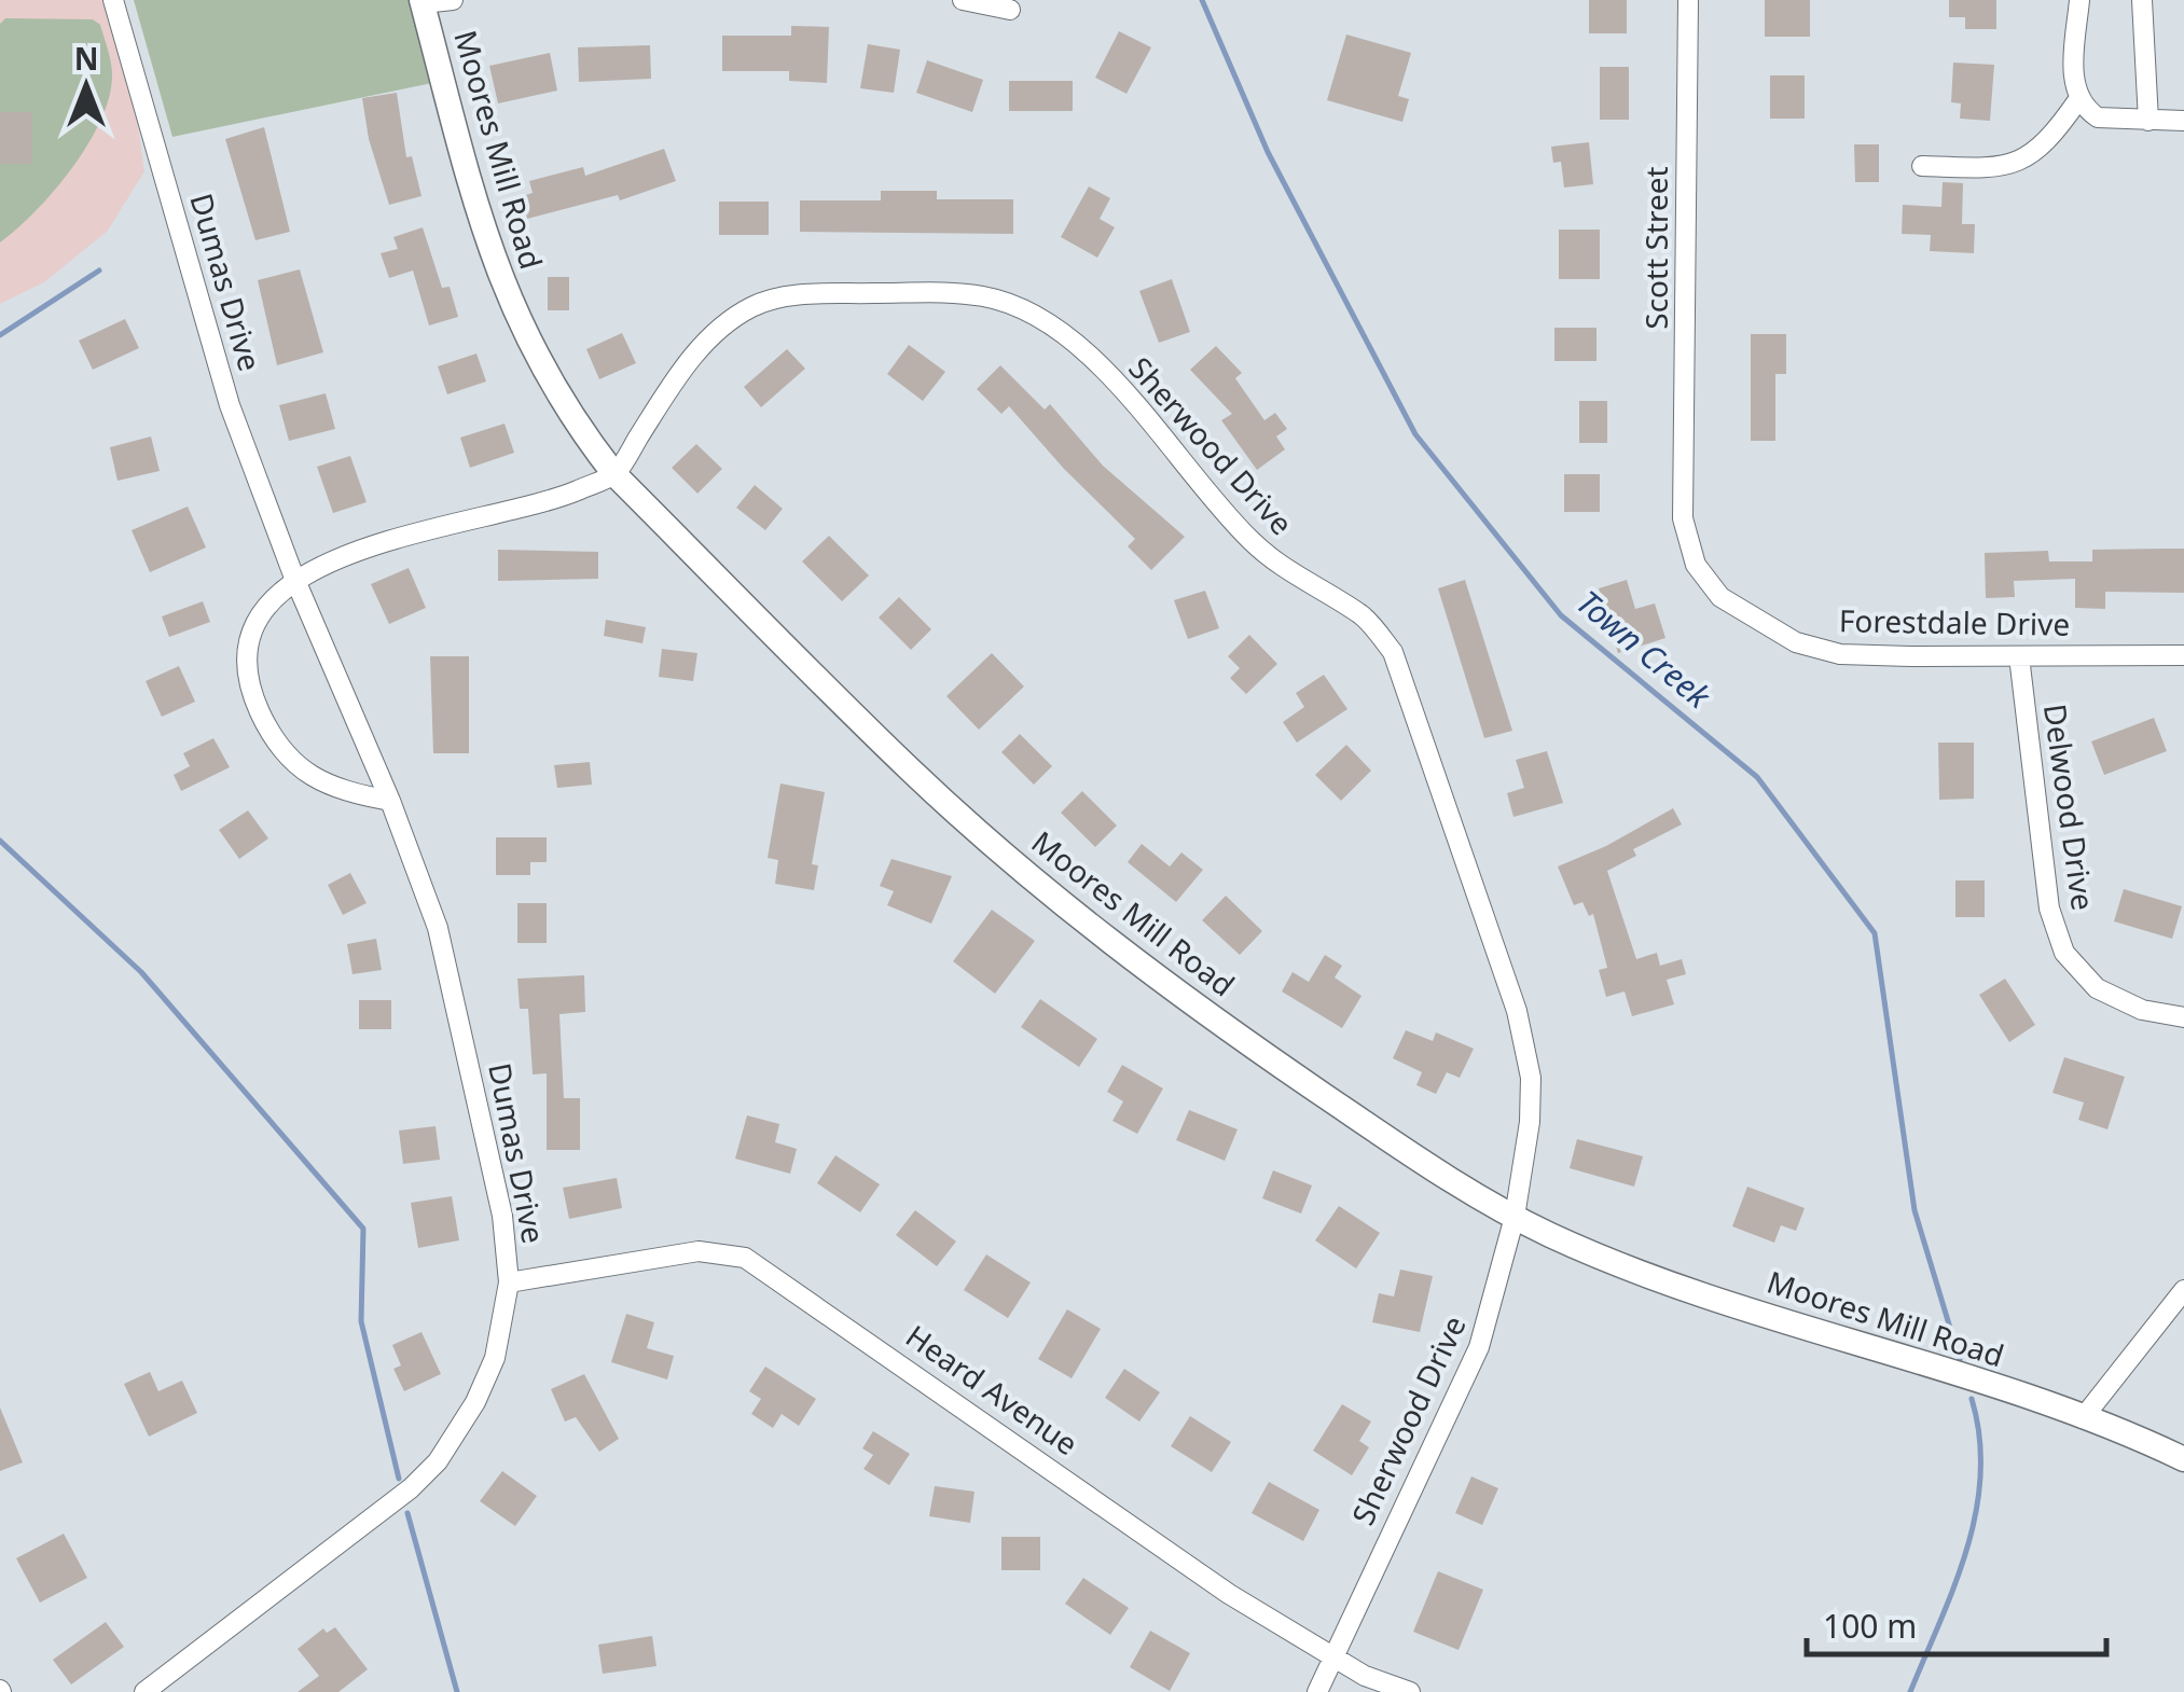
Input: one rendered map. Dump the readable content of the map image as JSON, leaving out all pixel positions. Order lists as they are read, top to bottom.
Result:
{
  "streets": {
    "street": [
      "Moores Mill Road",
      "Scott Street",
      "Dumas Drive",
      "Sherwood Drive",
      "Forestdale Drive",
      "Delwood Drive",
      "Heard Avenue"
    ]
  },
  "crossings": [
    ["Moores Mill Road", "Sherwood Drive"],
    ["Scott Street", "Forestdale Drive"],
    ["Dumas Drive", "Heard Avenue"],
    ["Sherwood Drive", "Heard Avenue"],
    ["Forestdale Drive", "Delwood Drive"]
  ],
  "water": ["Town Creek"],
  "scale_bar": "100 m",
  "north": "top"
}
